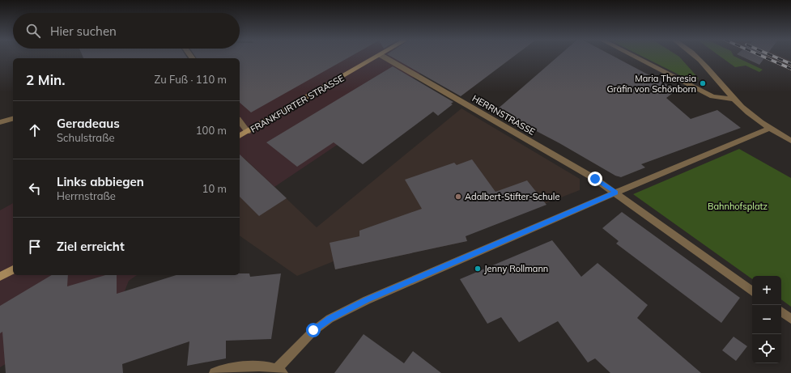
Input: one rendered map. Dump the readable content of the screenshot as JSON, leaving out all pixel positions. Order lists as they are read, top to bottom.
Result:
{
  "streets": {
    "street": ["FRANKFURTER STRASSE", "HERRNSTRASSE"]
  },
  "parks": ["Bahnhofsplatz"],
  "places": ["Maria Theresia Gräfin von Schönborn", "Adalbert-Stifter-Schule", "Jenny Rollmann"],
  "page": {
    "search": "Hier suchen",
    "heading": ["2 Min.", "Zu Fuß · 110 m"],
    "list": [
      ["Geradeaus", "Schulstraße", "100 m"],
      ["Links abbiegen", "Herrnstraße", "10 m"],
      "Ziel erreicht"
    ],
    "map_buttons": ["+", "−"]
  }
}
